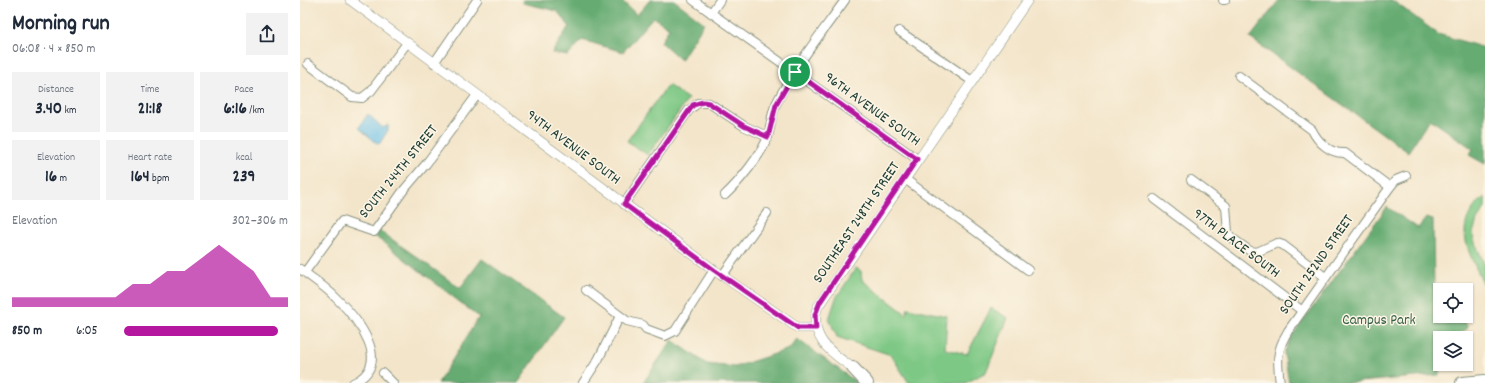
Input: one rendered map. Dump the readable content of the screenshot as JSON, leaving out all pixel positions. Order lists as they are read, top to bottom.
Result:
{
  "streets": {
    "street": [
      "96TH AVENUE SOUTH",
      "94TH AVENUE SOUTH",
      "SOUTH 244TH STREET",
      "SOUTHEAST 248TH STREET",
      "97TH PLACE SOUTH",
      "SOUTH 252ND STREET"
    ]
  },
  "crossings": [
    ["96TH AVENUE SOUTH", "SOUTHEAST 248TH STREET"],
    ["94TH AVENUE SOUTH", "SOUTH 244TH STREET"],
    ["94TH AVENUE SOUTH", "SOUTHEAST 248TH STREET"],
    ["97TH PLACE SOUTH", "SOUTH 252ND STREET"]
  ],
  "parks": ["Campus Park"],
  "page": {
    "heading": ["Morning run", "06:08 · 4 × 850 m"],
    "stats": [
      ["Distance", "3.40 km"],
      ["Time", "21:18"],
      ["Pace", "6:16 /km"],
      ["Elevation", "16 m"],
      ["Heart rate", "164 bpm"],
      ["kcal", "239"]
    ],
    "chart": ["Elevation", "302–306 m"],
    "list": [
      {
        "name": "850 m",
        "note": "6:05"
      }
    ]
  }
}
